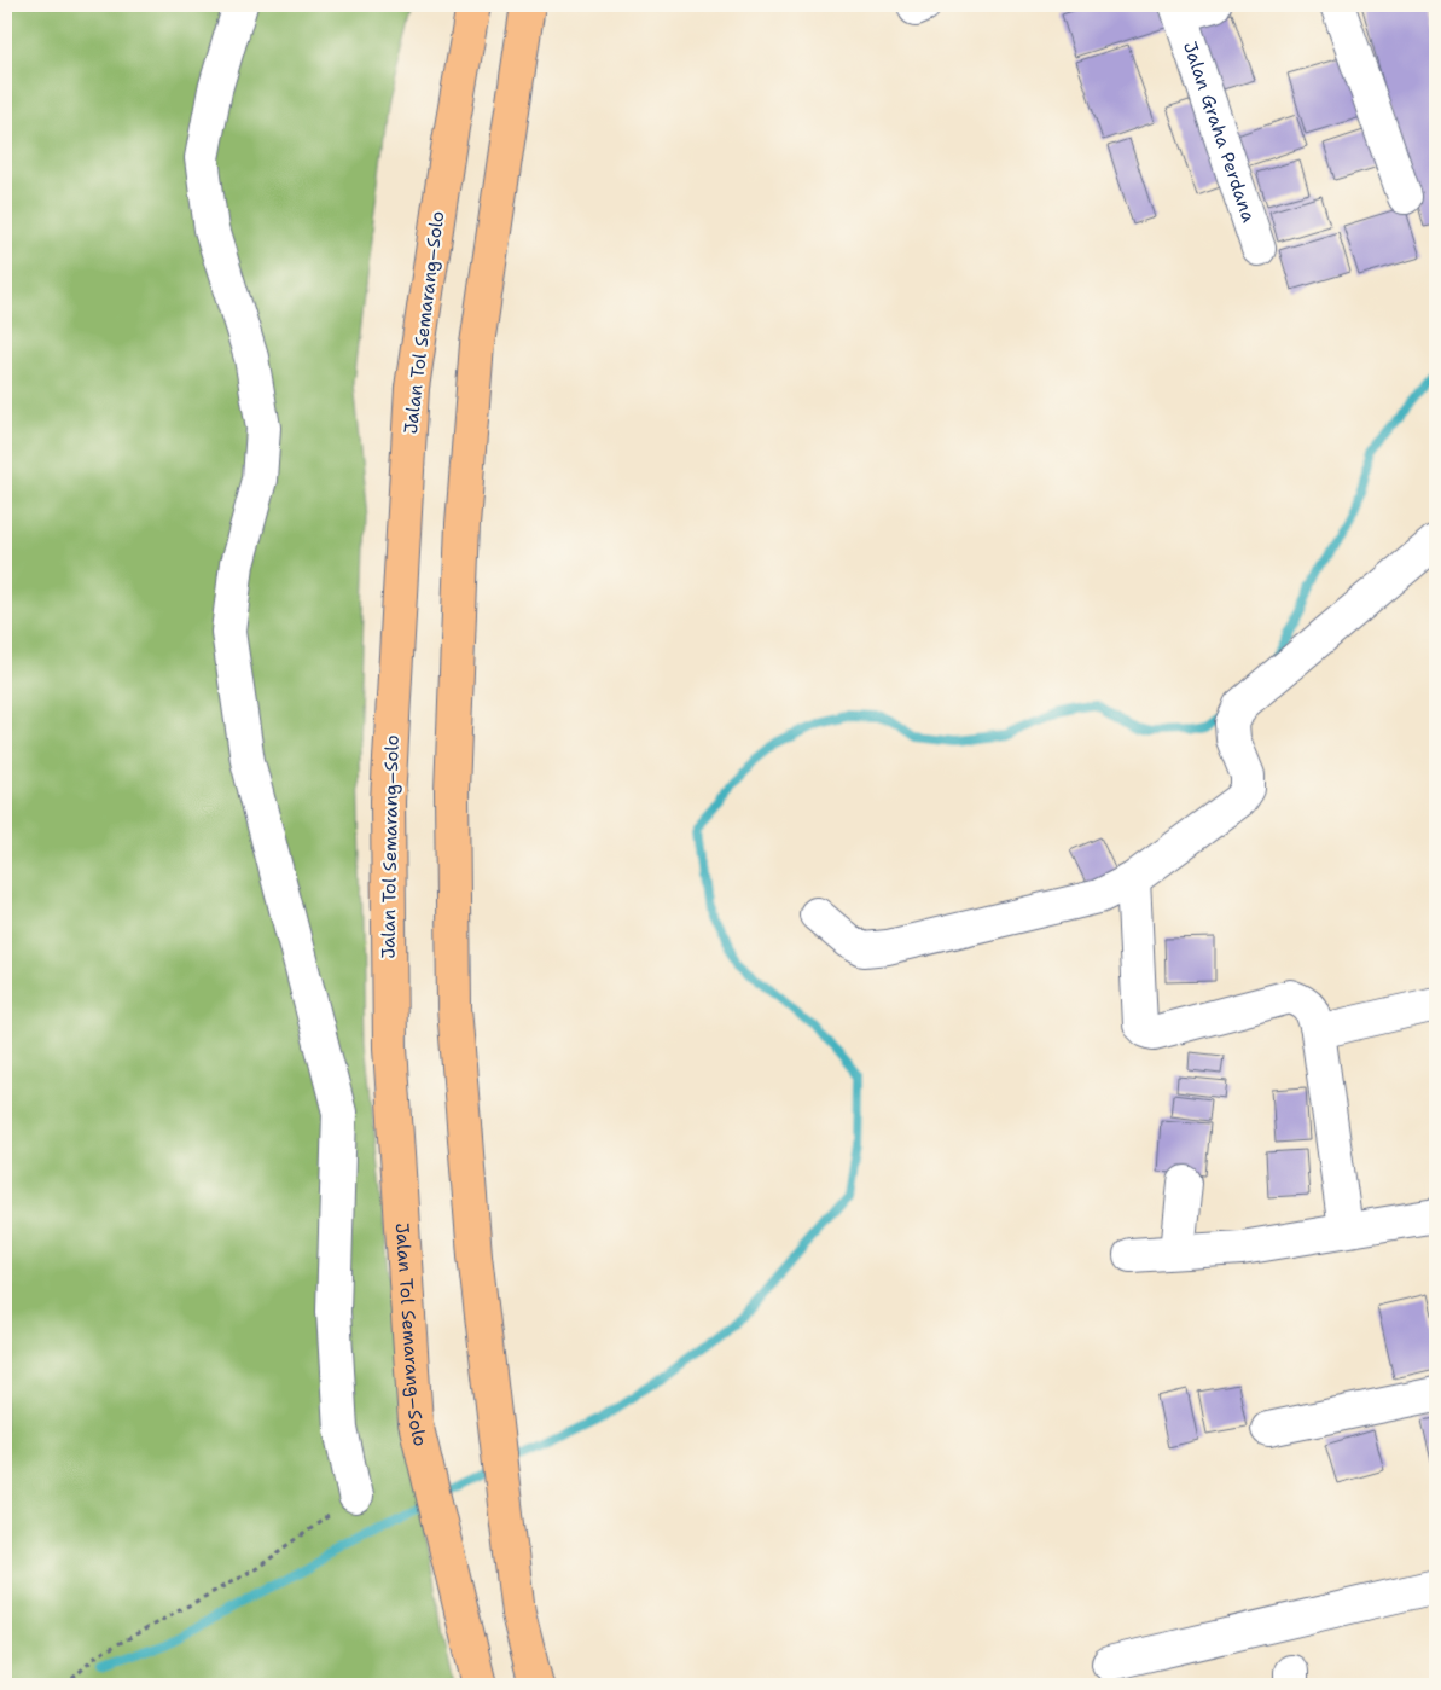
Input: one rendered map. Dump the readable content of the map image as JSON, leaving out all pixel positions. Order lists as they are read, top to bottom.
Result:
{
  "streets": {
    "highway": ["Jalan Tol Semarang–Solo"],
    "street": ["Jalan Graha Perdana"]
  }
}
